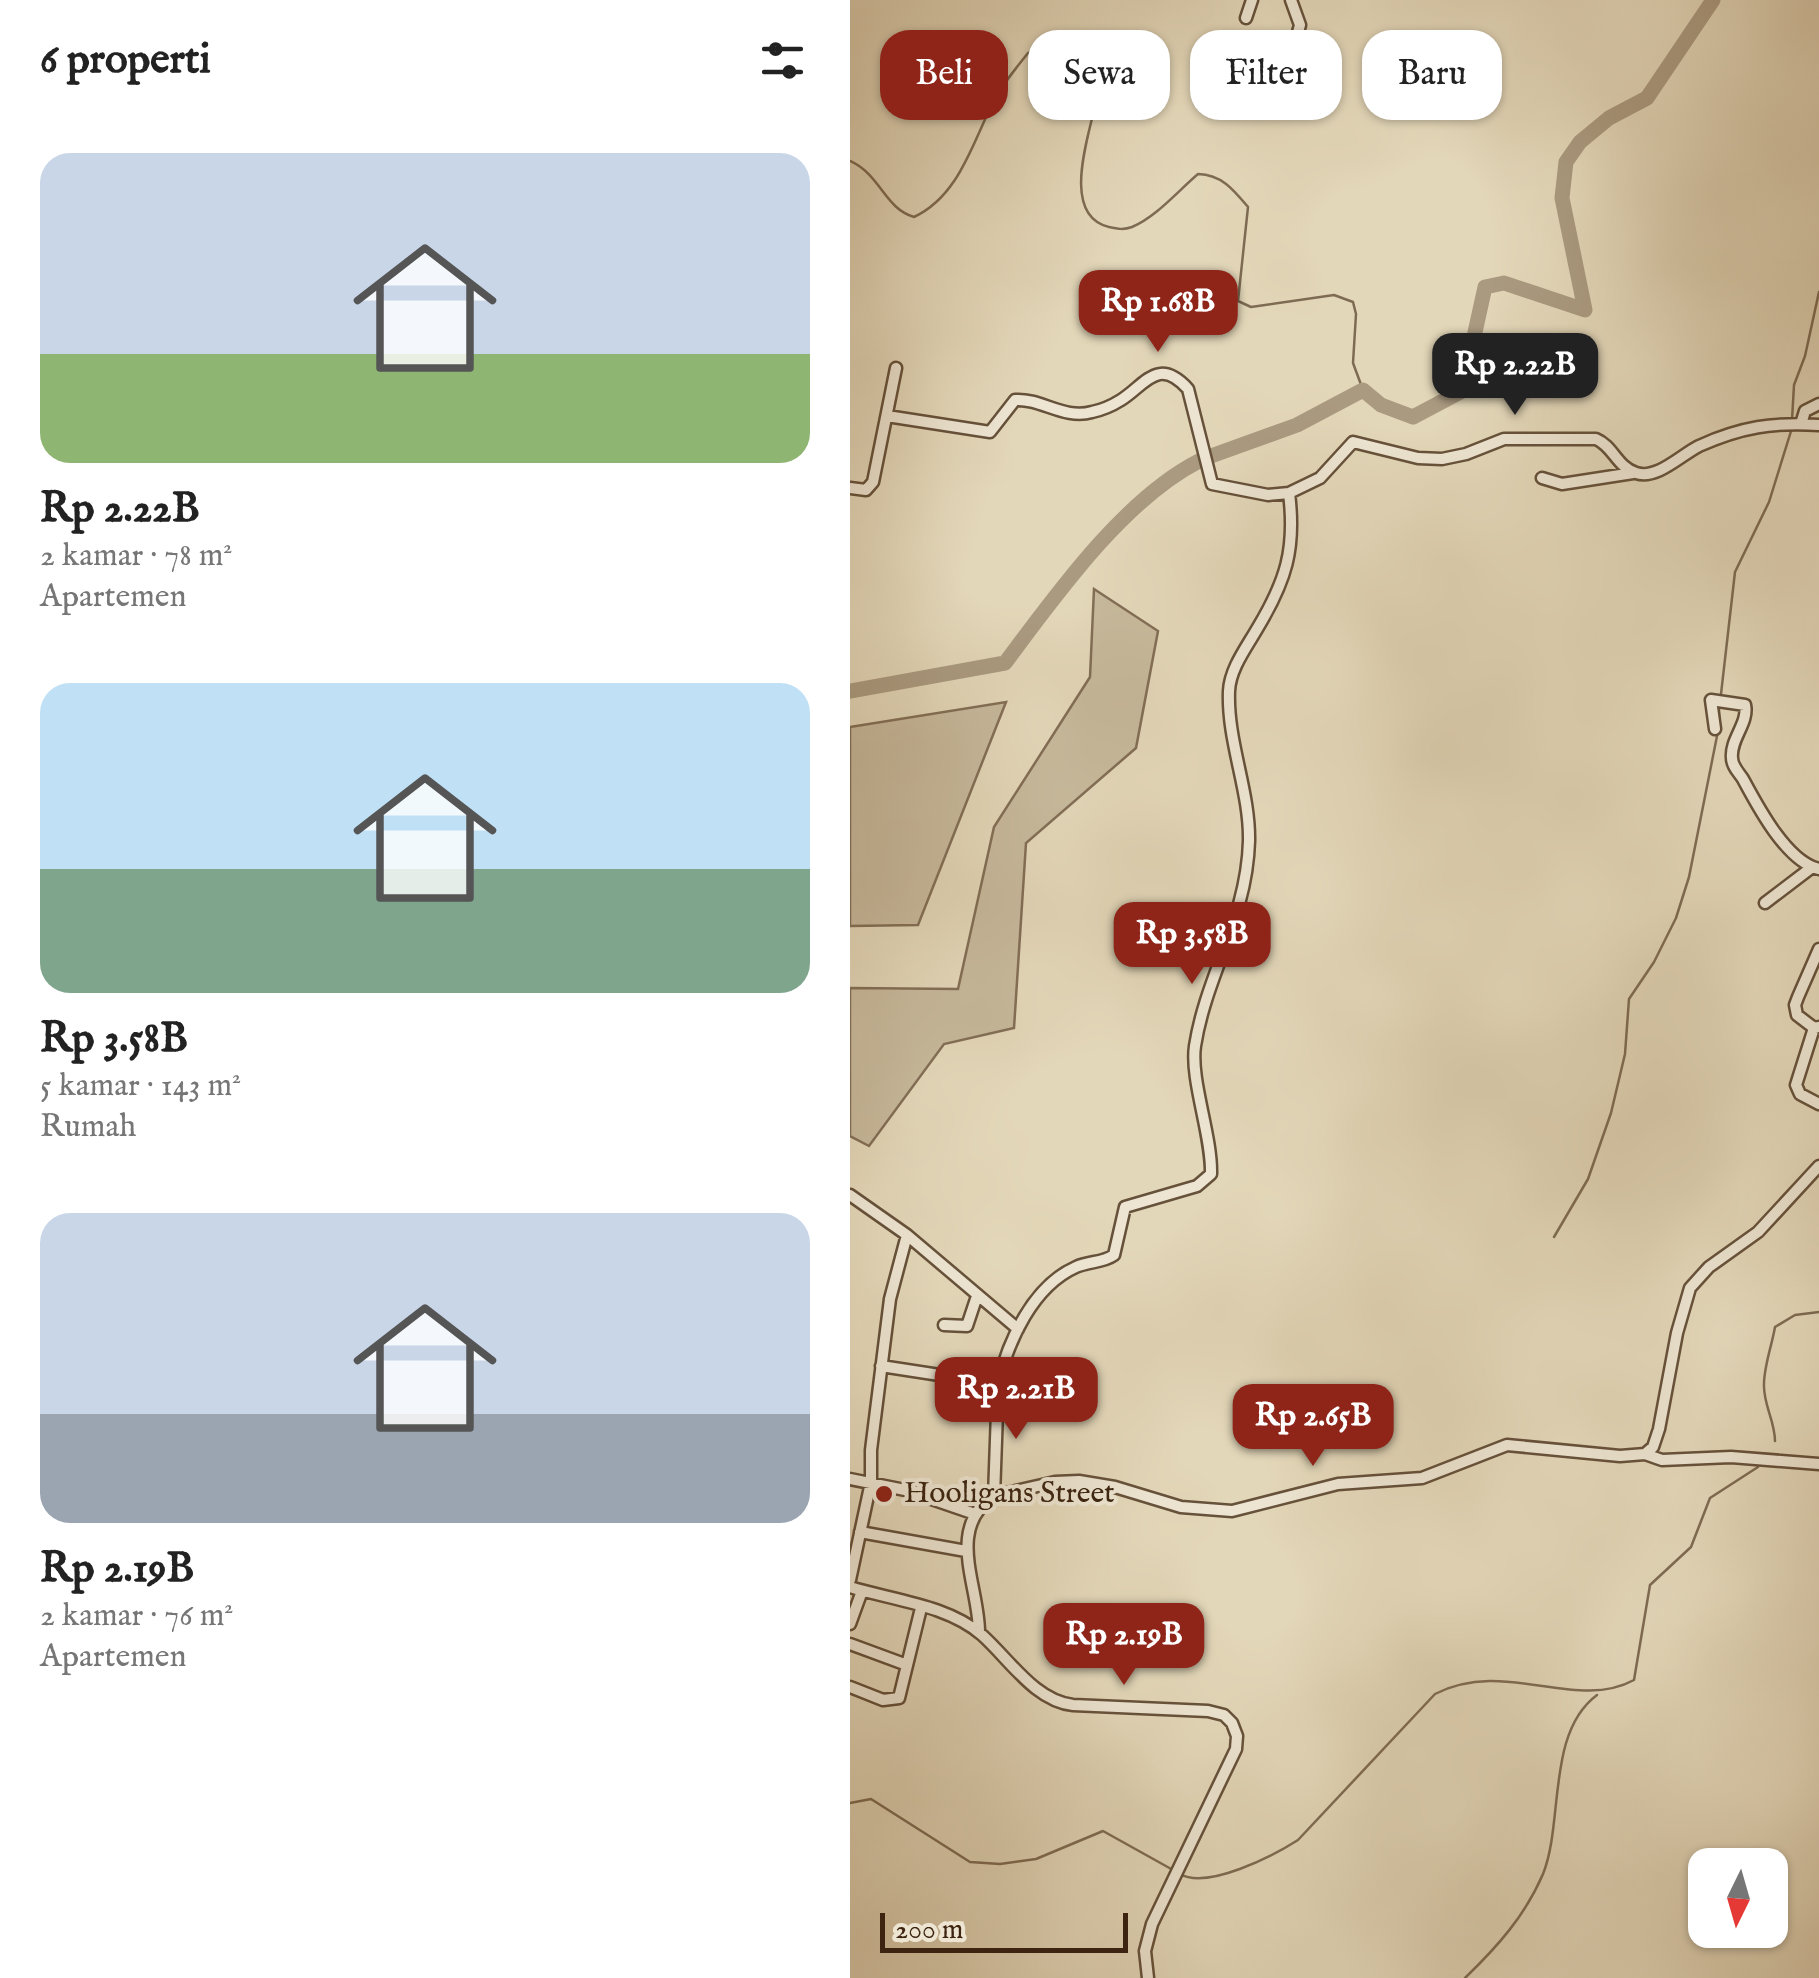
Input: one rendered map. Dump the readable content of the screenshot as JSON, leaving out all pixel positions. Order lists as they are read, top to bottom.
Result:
{
  "places": ["Hooligans Street"],
  "scale_bar": "200 m",
  "north": "bottom",
  "page": {
    "heading": "6 properti",
    "chip": [
      "Beli",
      "Sewa",
      "Filter",
      "Baru"
    ],
    "list": [
      {
        "name": "Rp 2.22B",
        "note": "2 kamar · 78 m² · Apartemen"
      },
      {
        "name": "Rp 3.58B",
        "note": "5 kamar · 143 m² · Rumah"
      },
      {
        "name": "Rp 2.19B",
        "note": "2 kamar · 76 m² · Apartemen"
      }
    ],
    "price": [
      "Rp 1.68B",
      "Rp 2.22B",
      "Rp 3.58B",
      "Rp 2.21B",
      "Rp 2.65B",
      "Rp 2.19B"
    ],
    "scale": "200 m"
  }
}
